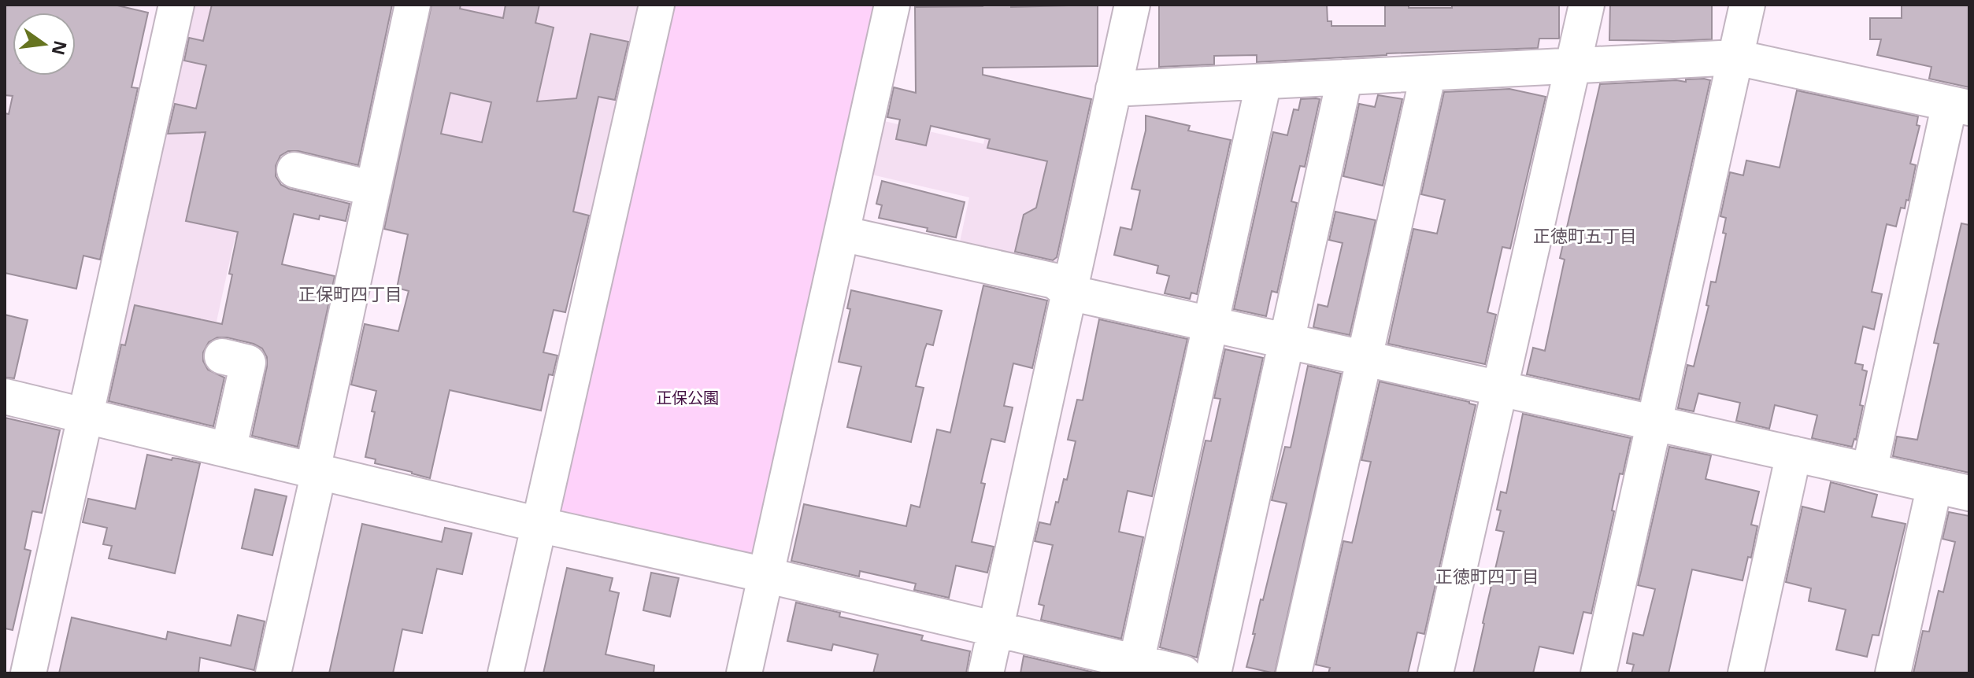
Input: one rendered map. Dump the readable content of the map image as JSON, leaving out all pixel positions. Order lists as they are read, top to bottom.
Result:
{
  "districts": ["正徳町五丁目", "正保町四丁目", "正徳町四丁目"],
  "parks": ["正保公園"],
  "north": "right"
}
